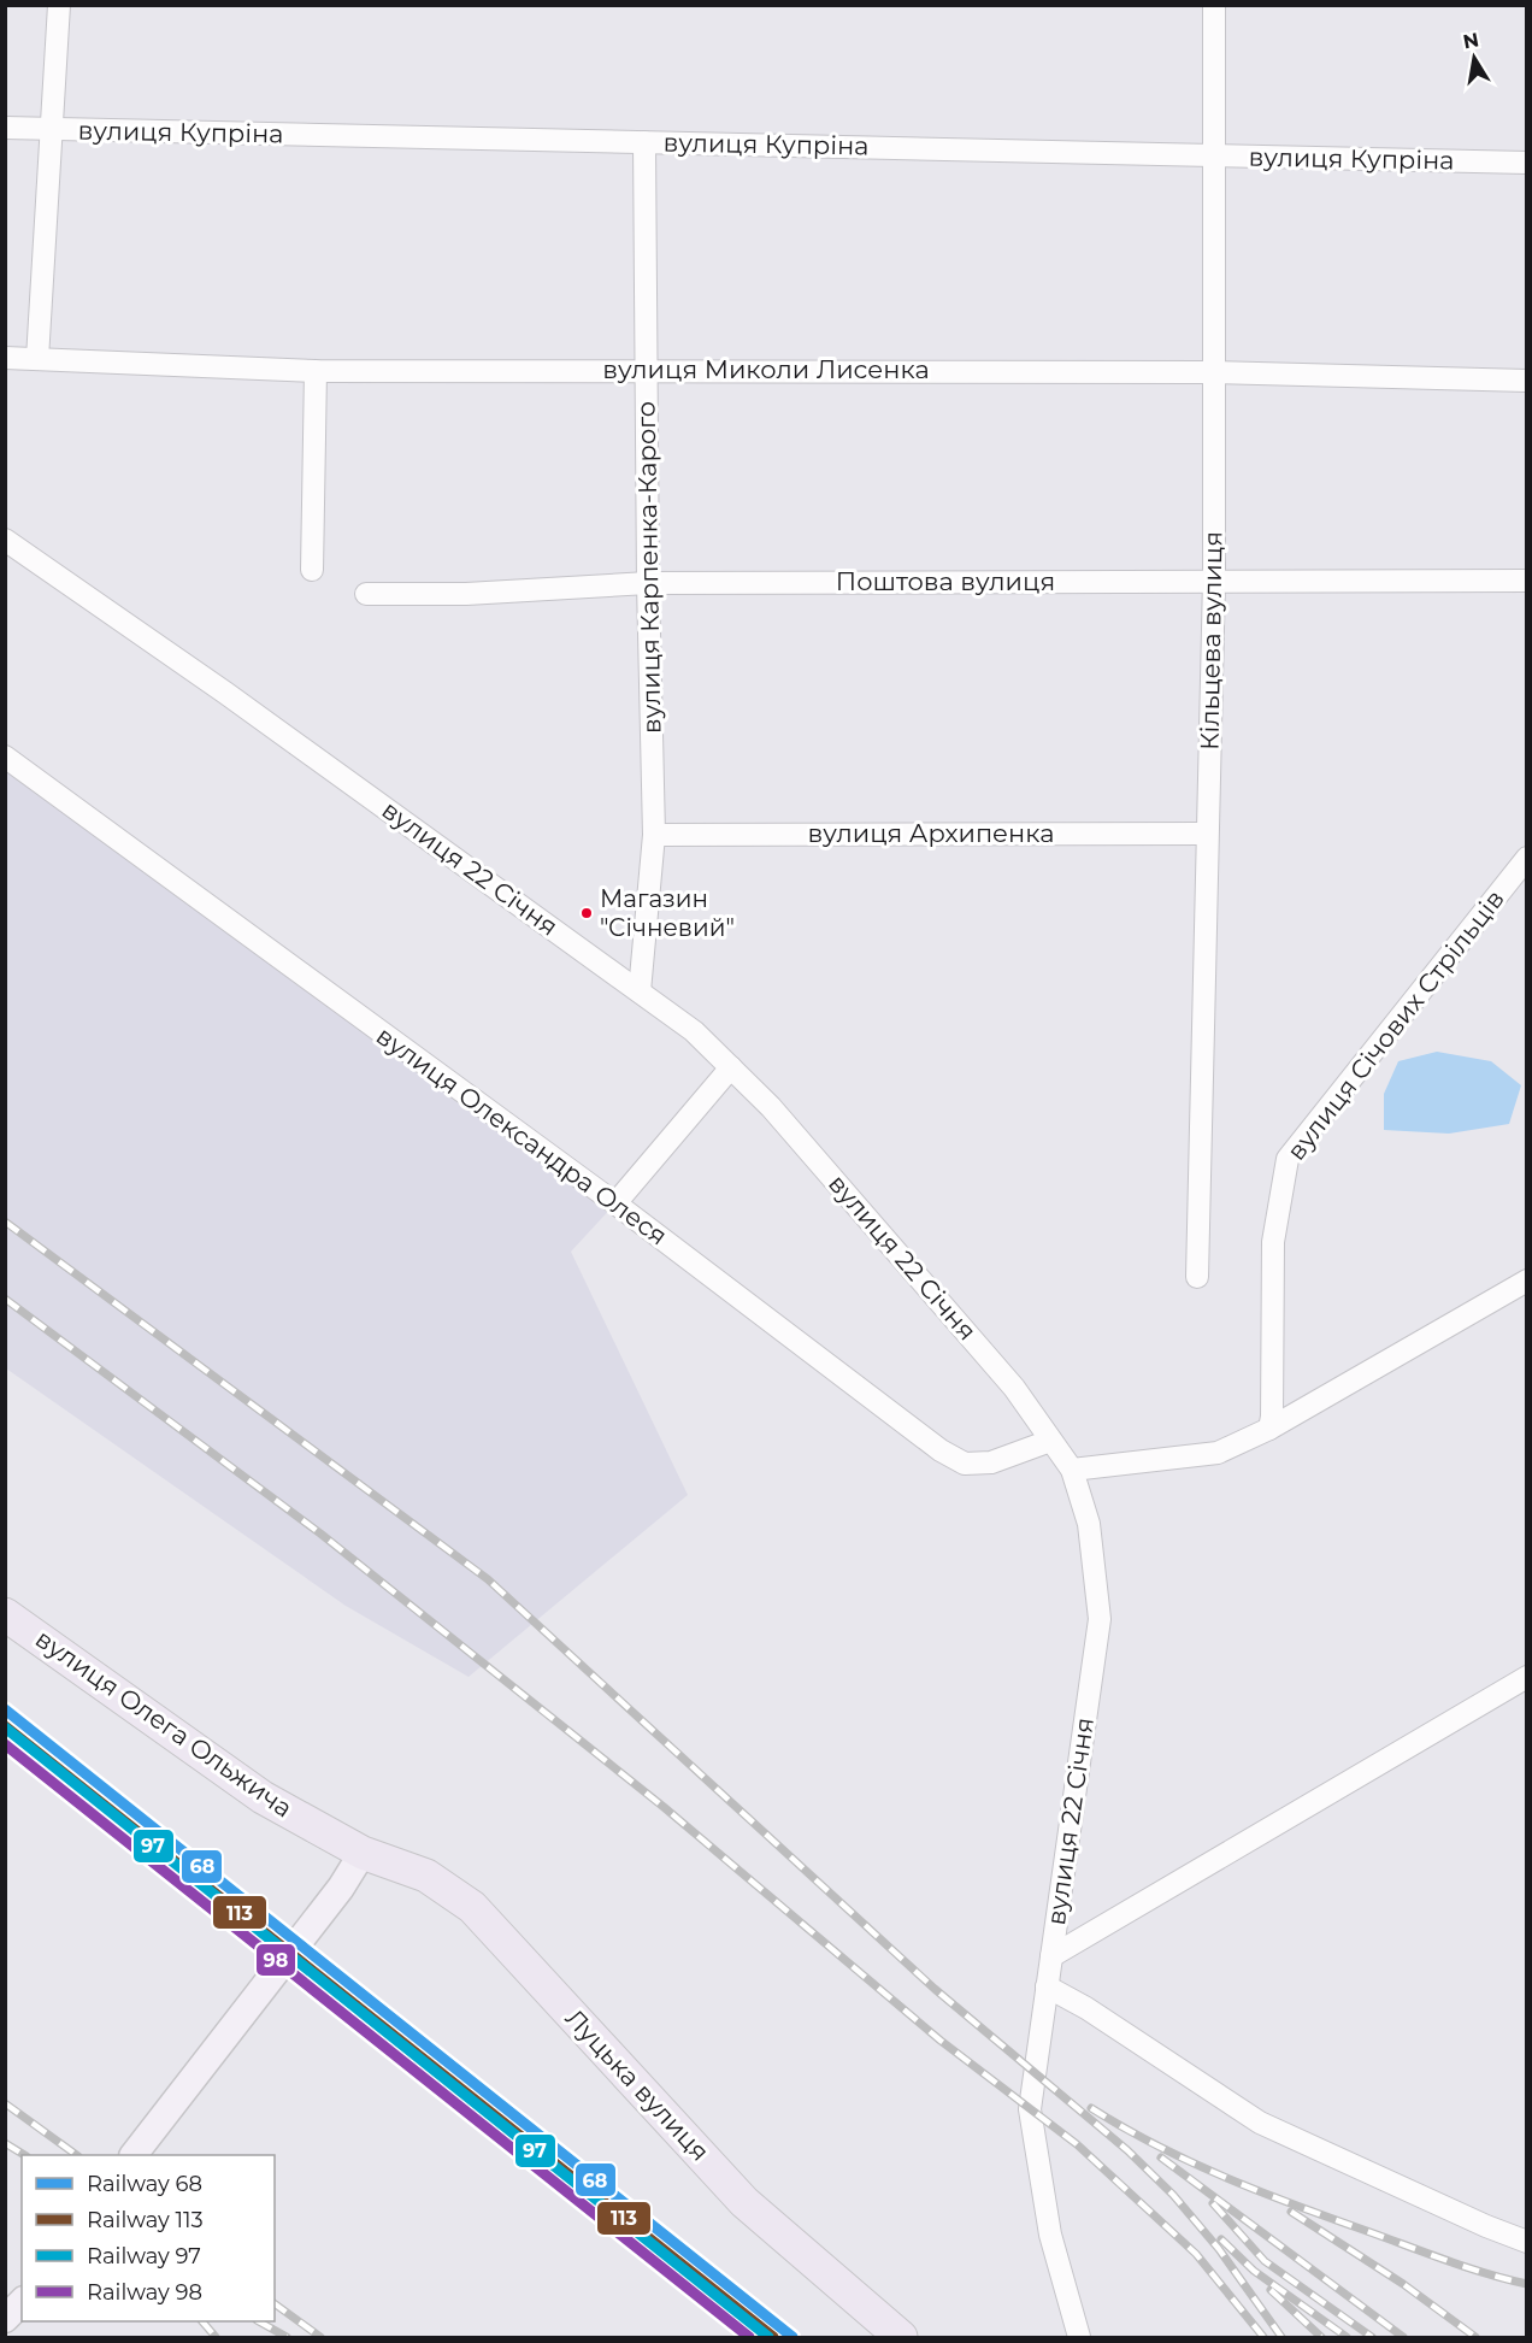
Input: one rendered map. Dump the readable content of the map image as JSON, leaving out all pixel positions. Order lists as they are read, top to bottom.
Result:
{
  "streets": {
    "highway": ["вулиця Олега Ольжича", "Луцька вулиця"],
    "street": [
      "вулиця Купріна",
      "вулиця Миколи Лисенка",
      "вулиця Карпенка-Карого",
      "Поштова вулиця",
      "Кільцева вулиця",
      "вулиця Архипенка",
      "вулиця 22 Січня",
      "вулиця Січових Стрільців",
      "вулиця Олександра Олеся"
    ]
  },
  "crossings": [
    ["вулиця Купріна", "вулиця Карпенка-Карого"],
    ["вулиця Купріна", "Кільцева вулиця"],
    ["вулиця Миколи Лисенка", "вулиця Карпенка-Карого"],
    ["вулиця Миколи Лисенка", "Кільцева вулиця"],
    ["вулиця Карпенка-Карого", "Поштова вулиця"],
    ["вулиця Карпенка-Карого", "вулиця Архипенка"],
    ["вулиця Карпенка-Карого", "вулиця 22 Січня"],
    ["Поштова вулиця", "Кільцева вулиця"],
    ["Кільцева вулиця", "вулиця Архипенка"],
    ["вулиця 22 Січня", "вулиця Олександра Олеся"],
    ["вулиця Олега Ольжича", "Луцька вулиця"]
  ],
  "places": ["Магазин \"Січневий\""],
  "lines": [
    "rail line 68",
    "rail line 113",
    "rail line 97",
    "rail line 98"
  ],
  "legend": [
    "Railway 68",
    "Railway 113",
    "Railway 97",
    "Railway 98"
  ],
  "north": "top"
}
